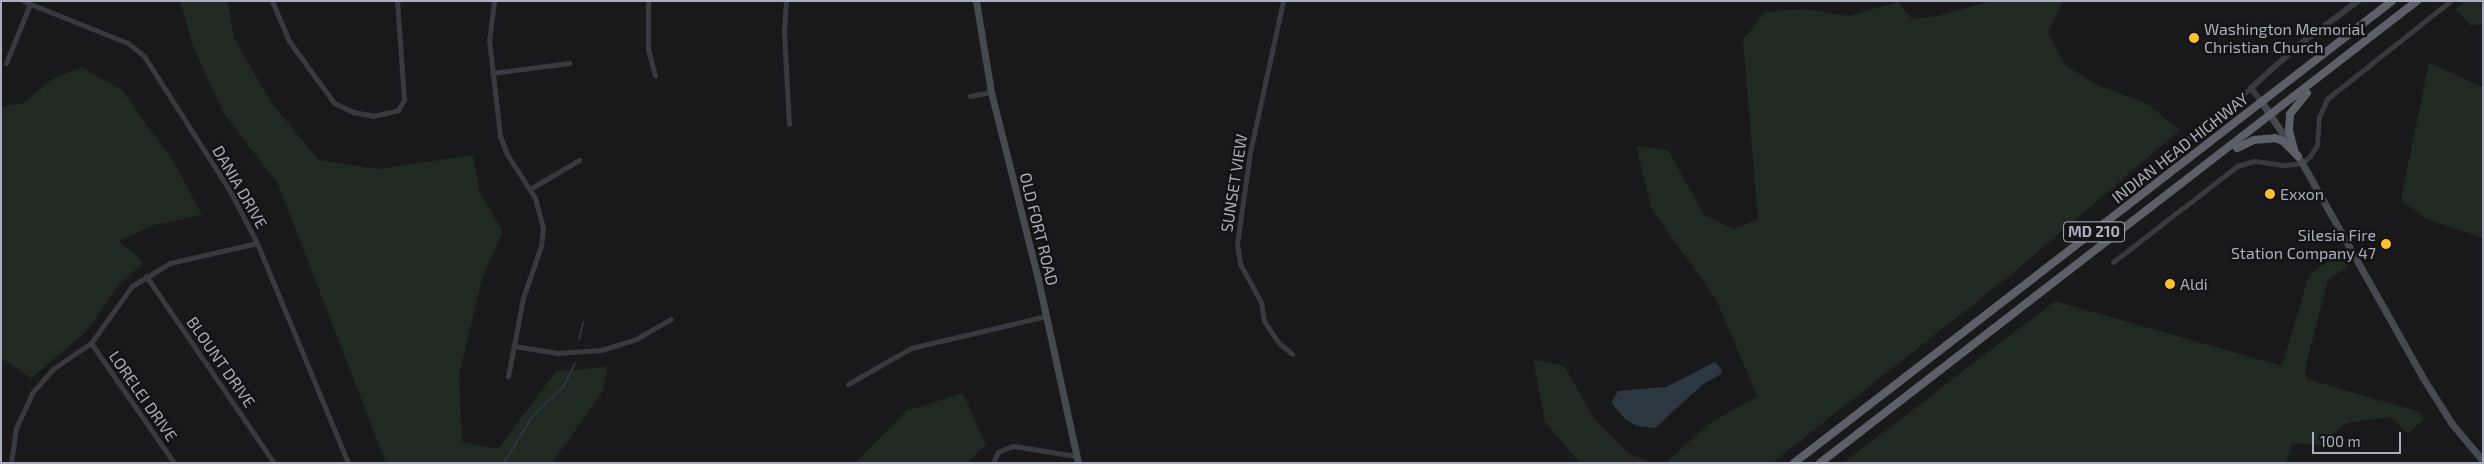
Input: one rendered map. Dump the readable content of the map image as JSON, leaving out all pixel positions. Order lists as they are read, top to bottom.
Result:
{
  "streets": {
    "highway": ["INDIAN HEAD HIGHWAY", "MD 210"],
    "main road": ["OLD FORT ROAD"],
    "street": [
      "SUNSET VIEW",
      "DANIA DRIVE",
      "BLOUNT DRIVE",
      "LORELEI DRIVE"
    ]
  },
  "places": [
    "Washington Memorial Christian Church",
    "Exxon",
    "Silesia Fire Station Company 47",
    "Aldi"
  ],
  "scale_bar": "100 m"
}
